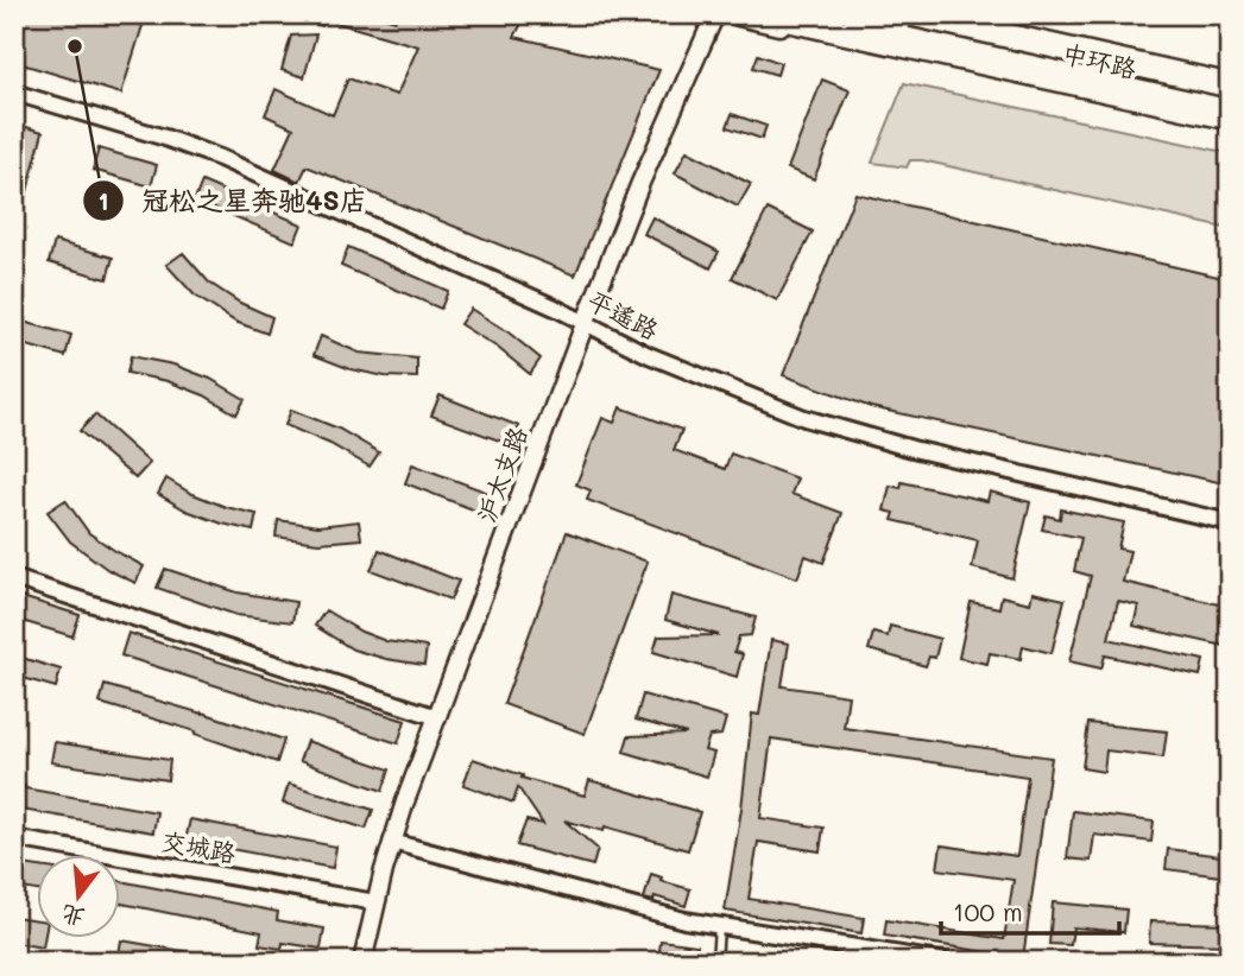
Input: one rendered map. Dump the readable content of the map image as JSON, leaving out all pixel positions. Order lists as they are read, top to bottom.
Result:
{
  "streets": {
    "highway": ["中环路"],
    "street": ["平遥路", "沪太支路", "交城路"]
  },
  "crossings": [
    ["平遥路", "沪太支路"],
    ["沪太支路", "交城路"]
  ],
  "places": ["冠松之星奔驰4S店"],
  "scale_bar": "100 m",
  "north": "bottom"
}
